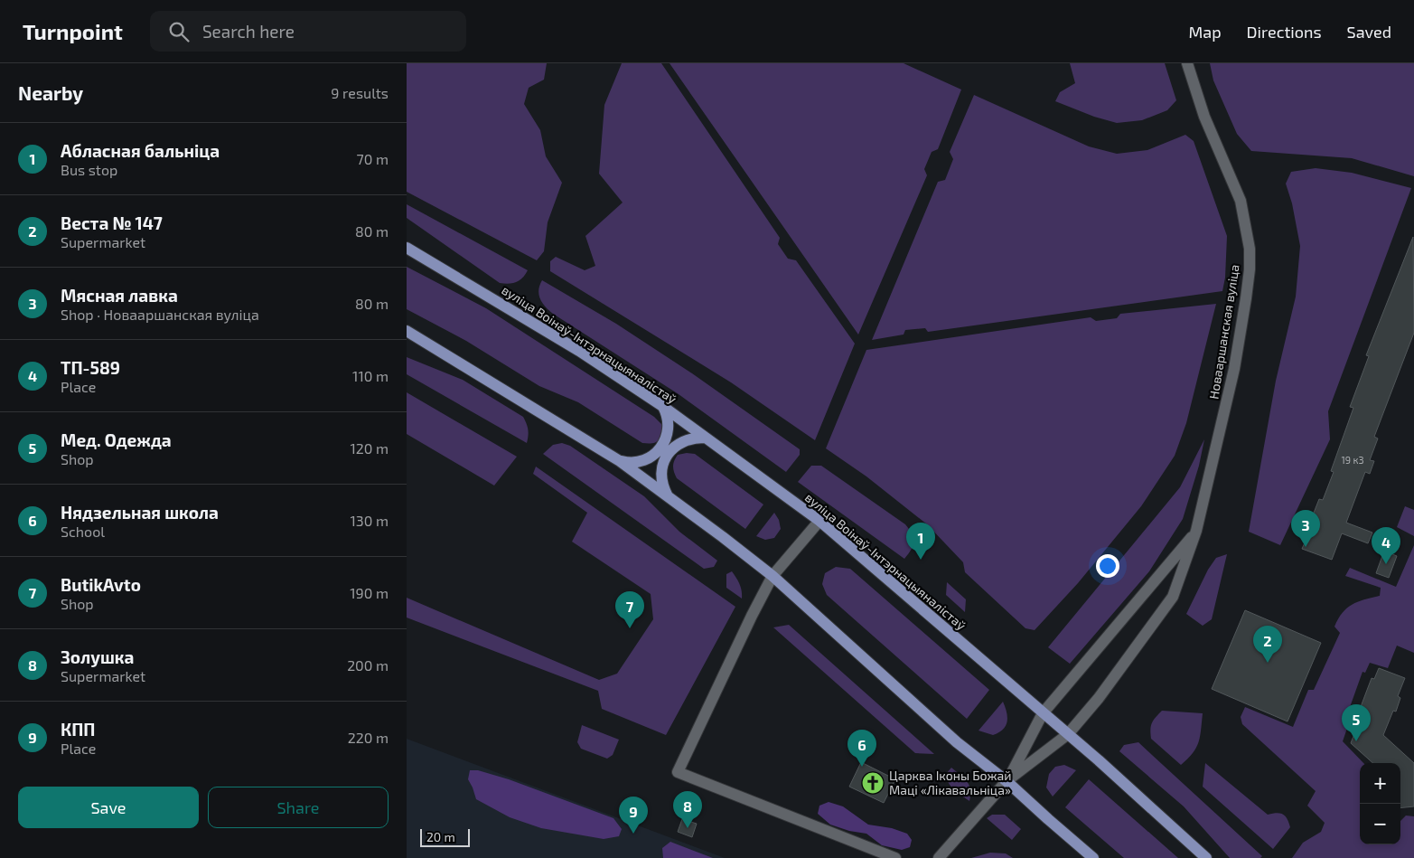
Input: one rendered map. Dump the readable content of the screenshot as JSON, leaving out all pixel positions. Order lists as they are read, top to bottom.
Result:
{
  "streets": {
    "main road": ["вуліца Воінаў-Інтэрнацыяналістаў"],
    "street": ["Новааршанская вуліца"]
  },
  "crossings": [
    ["Новааршанская вуліца", "вуліца Воінаў-Інтэрнацыяналістаў"]
  ],
  "places": {
    "church": ["Царква Іконы Божай Маці «Лікавальніца»"]
  },
  "house_numbers": ["19 к3"],
  "scale_bar": "20 m",
  "page": {
    "header": "Turnpoint",
    "search": "Search here",
    "nav": ["Map", "Directions", "Saved"],
    "heading": ["Nearby", "9 results"],
    "list": [
      {
        "mark": "1",
        "name": "Абласная бальніца",
        "note": "Bus stop",
        "value": "70 m"
      },
      {
        "mark": "2",
        "name": "Веста № 147",
        "note": "Supermarket",
        "value": "80 m"
      },
      {
        "mark": "3",
        "name": "Мясная лавка",
        "note": "Shop · Новааршанская вуліца",
        "value": "80 m"
      },
      {
        "mark": "4",
        "name": "ТП-589",
        "note": "Place",
        "value": "110 m"
      },
      {
        "mark": "5",
        "name": "Мед. Одежда",
        "note": "Shop",
        "value": "120 m"
      },
      {
        "mark": "6",
        "name": "Нядзельная школа",
        "note": "School",
        "value": "130 m"
      },
      {
        "mark": "7",
        "name": "ButikAvto",
        "note": "Shop",
        "value": "190 m"
      },
      {
        "mark": "8",
        "name": "Золушка",
        "note": "Supermarket",
        "value": "200 m"
      },
      {
        "mark": "9",
        "name": "КПП",
        "note": "Place",
        "value": "220 m"
      }
    ],
    "pins": [
      "3",
      "1",
      "4",
      "7",
      "2",
      "5",
      "6",
      "8",
      "9"
    ],
    "map_buttons": ["+", "−"],
    "buttons": ["Save", "Share"],
    "scale": "20 m"
  }
}
